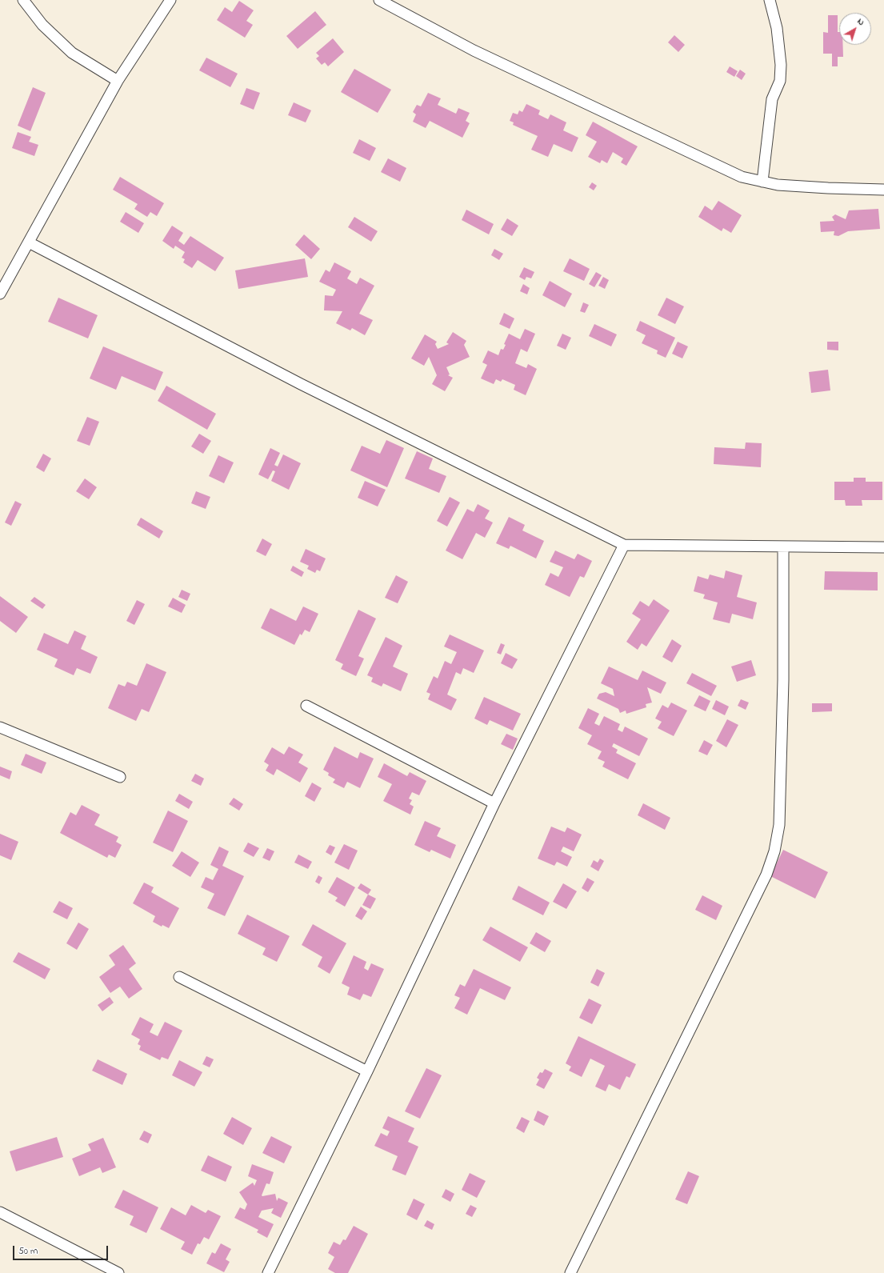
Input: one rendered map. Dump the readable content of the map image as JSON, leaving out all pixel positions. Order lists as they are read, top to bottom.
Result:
{
  "scale_bar": "50 m",
  "north": "top right"
}
